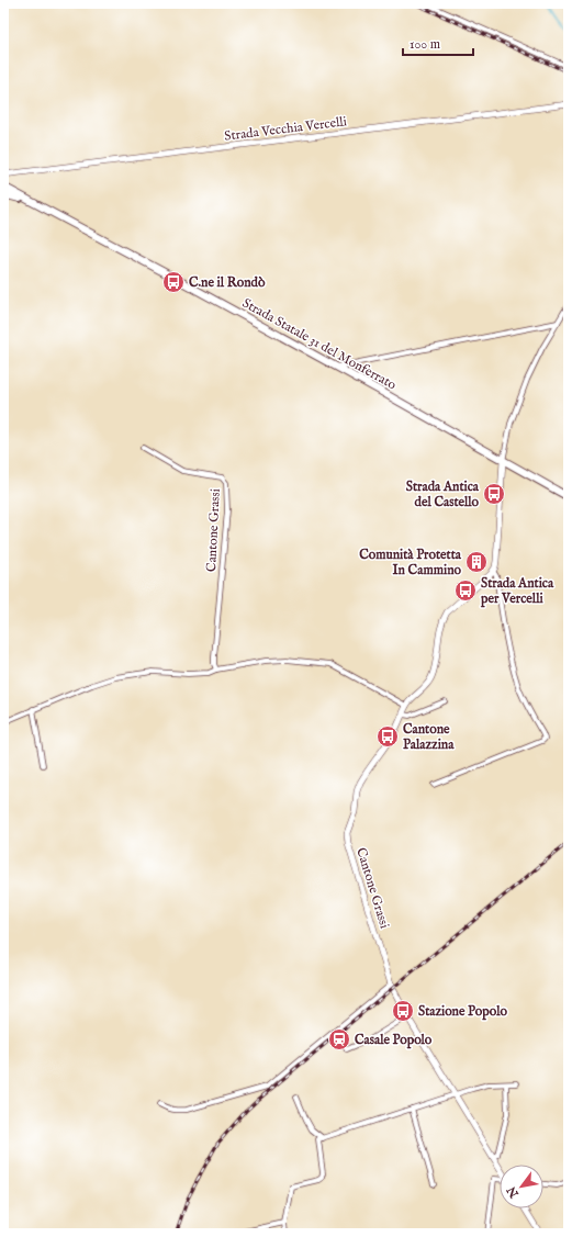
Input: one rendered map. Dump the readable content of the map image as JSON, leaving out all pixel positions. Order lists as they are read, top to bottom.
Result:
{
  "streets": {
    "main road": ["Strada Statale 31 del Monferrato"],
    "street": ["Strada Vecchia Vercelli", "Cantone Grassi"]
  },
  "places": {
    "bus stop": [
      "C.ne il Rondò",
      "Strada Antica del Castello",
      "Strada Antica per Vercelli",
      "Cantone Palazzina",
      "Stazione Popolo"
    ],
    "building": ["Comunità Protetta In Cammino"],
    "station": ["Casale Popolo"]
  },
  "scale_bar": "100 m",
  "north": "bottom left"
}
